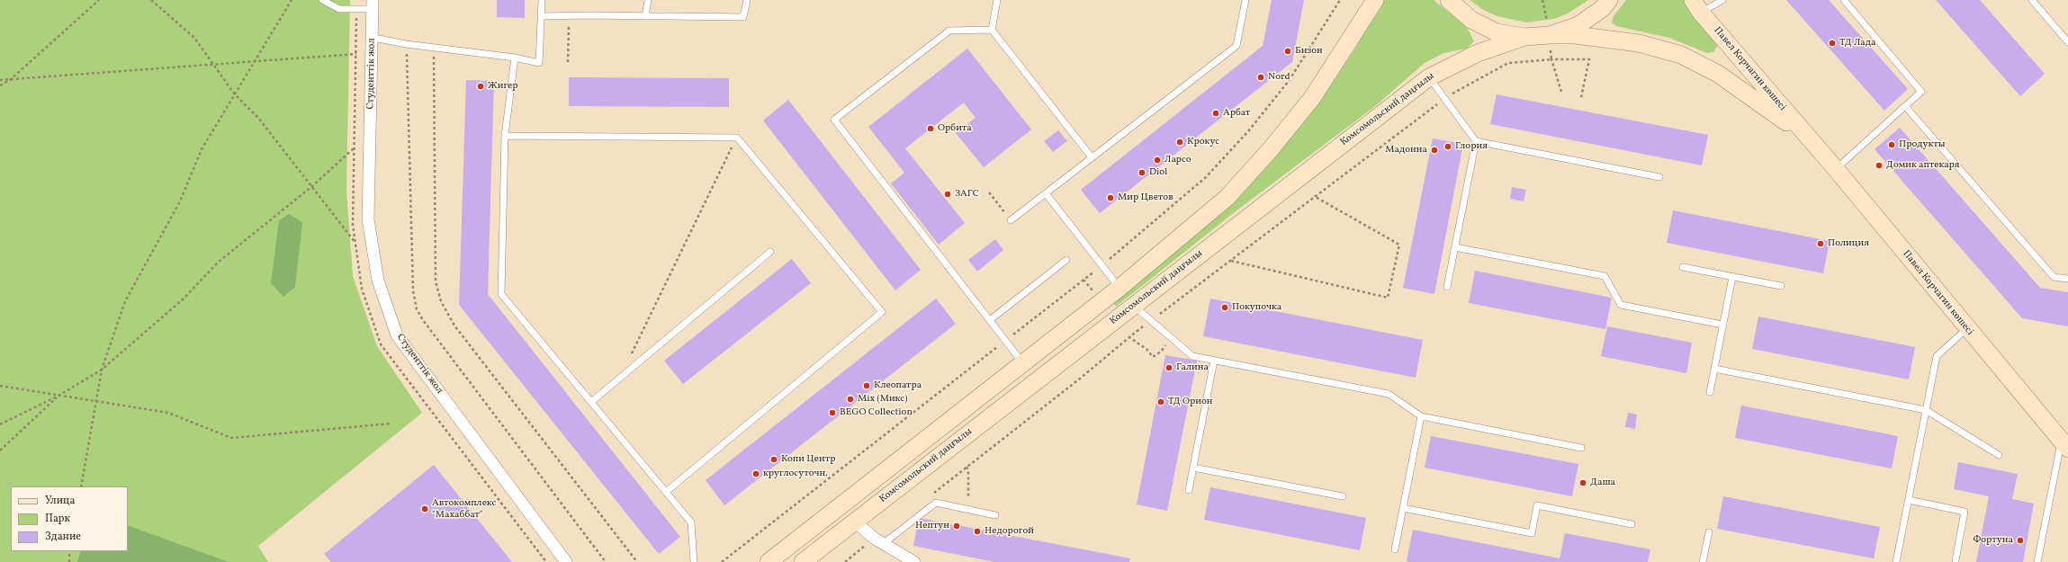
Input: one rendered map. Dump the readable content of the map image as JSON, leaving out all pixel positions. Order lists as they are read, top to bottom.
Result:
{
  "streets": {
    "street": ["Павел Корчагин көшесі", "Студенттік жол", "Комсомольский даңғылы"]
  },
  "places": [
    "ТД Лада",
    "Бизон",
    "Nord",
    "Жигер",
    "Арбат",
    "Орбита",
    "Крокус",
    "Продукты",
    "Глория",
    "Мадонна",
    "Ларсо",
    "Домик аптекаря",
    "Diol",
    "ЗАГС",
    "Мир Цветов",
    "Полиция",
    "Покупочка",
    "Галина",
    "Клеопатра",
    "Mix (Микс)",
    "ТД Орион",
    "BEGO Collection",
    "Копи Центр",
    "круглосуточн.",
    "Даша",
    "Автокомплекс \"Махаббат\"",
    "Нептун",
    "Недорогой",
    "Фортуна"
  ],
  "legend": ["Улица", "Парк", "Здание"]
}
